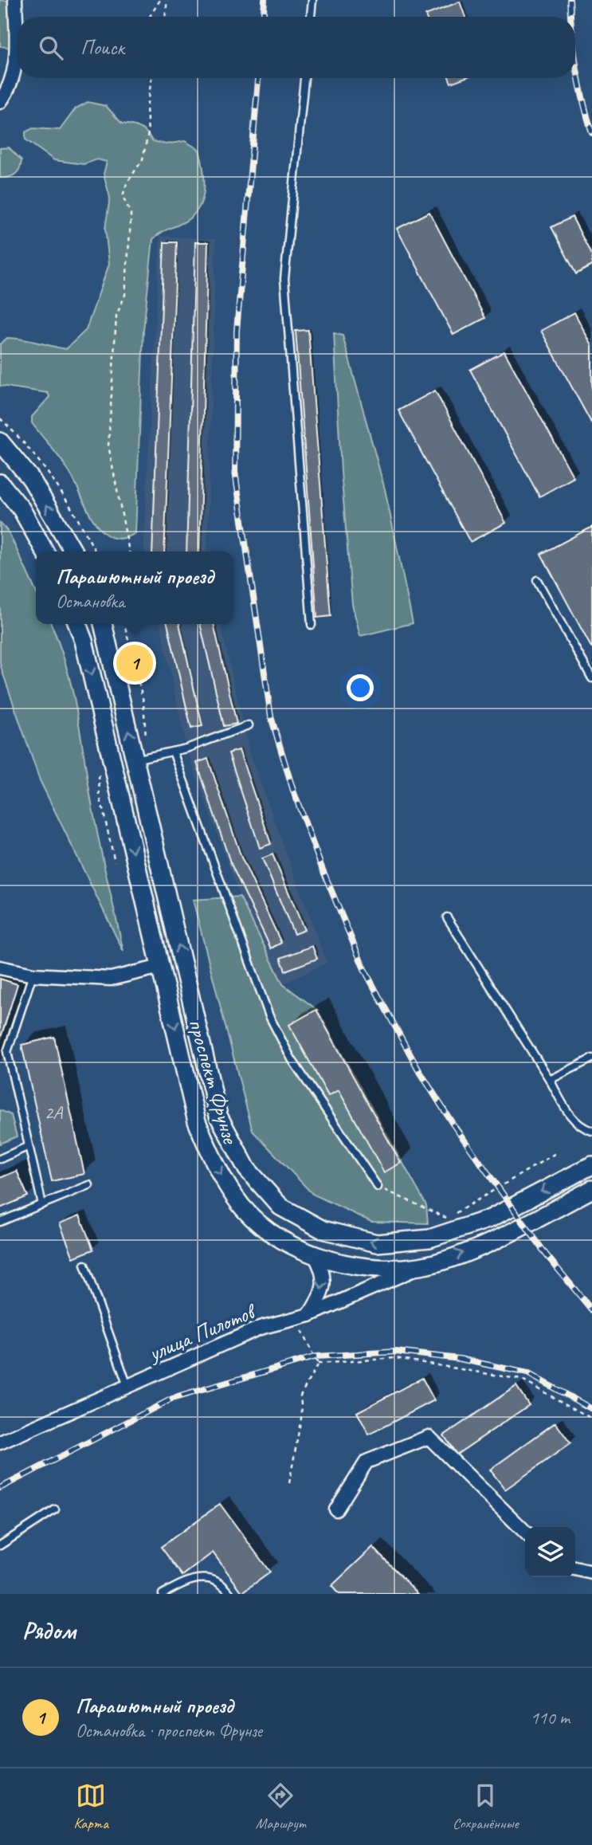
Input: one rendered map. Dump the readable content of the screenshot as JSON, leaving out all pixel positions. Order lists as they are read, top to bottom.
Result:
{
  "streets": {
    "main road": ["проспект Фрунзе"],
    "street": ["улица Пилотов"]
  },
  "crossings": [
    ["проспект Фрунзе", "улица Пилотов"]
  ],
  "house_numbers": ["2А"],
  "page": {
    "search": "Поиск",
    "popup": ["Парашютный проезд", "Остановка"],
    "pins": "1",
    "heading": "Рядом",
    "list": [
      {
        "mark": "1",
        "name": "Парашютный проезд",
        "note": "Остановка · проспект Фрунзе",
        "value": "110 m"
      }
    ],
    "nav": ["Карта", "Маршрут", "Сохранённые"]
  }
}
